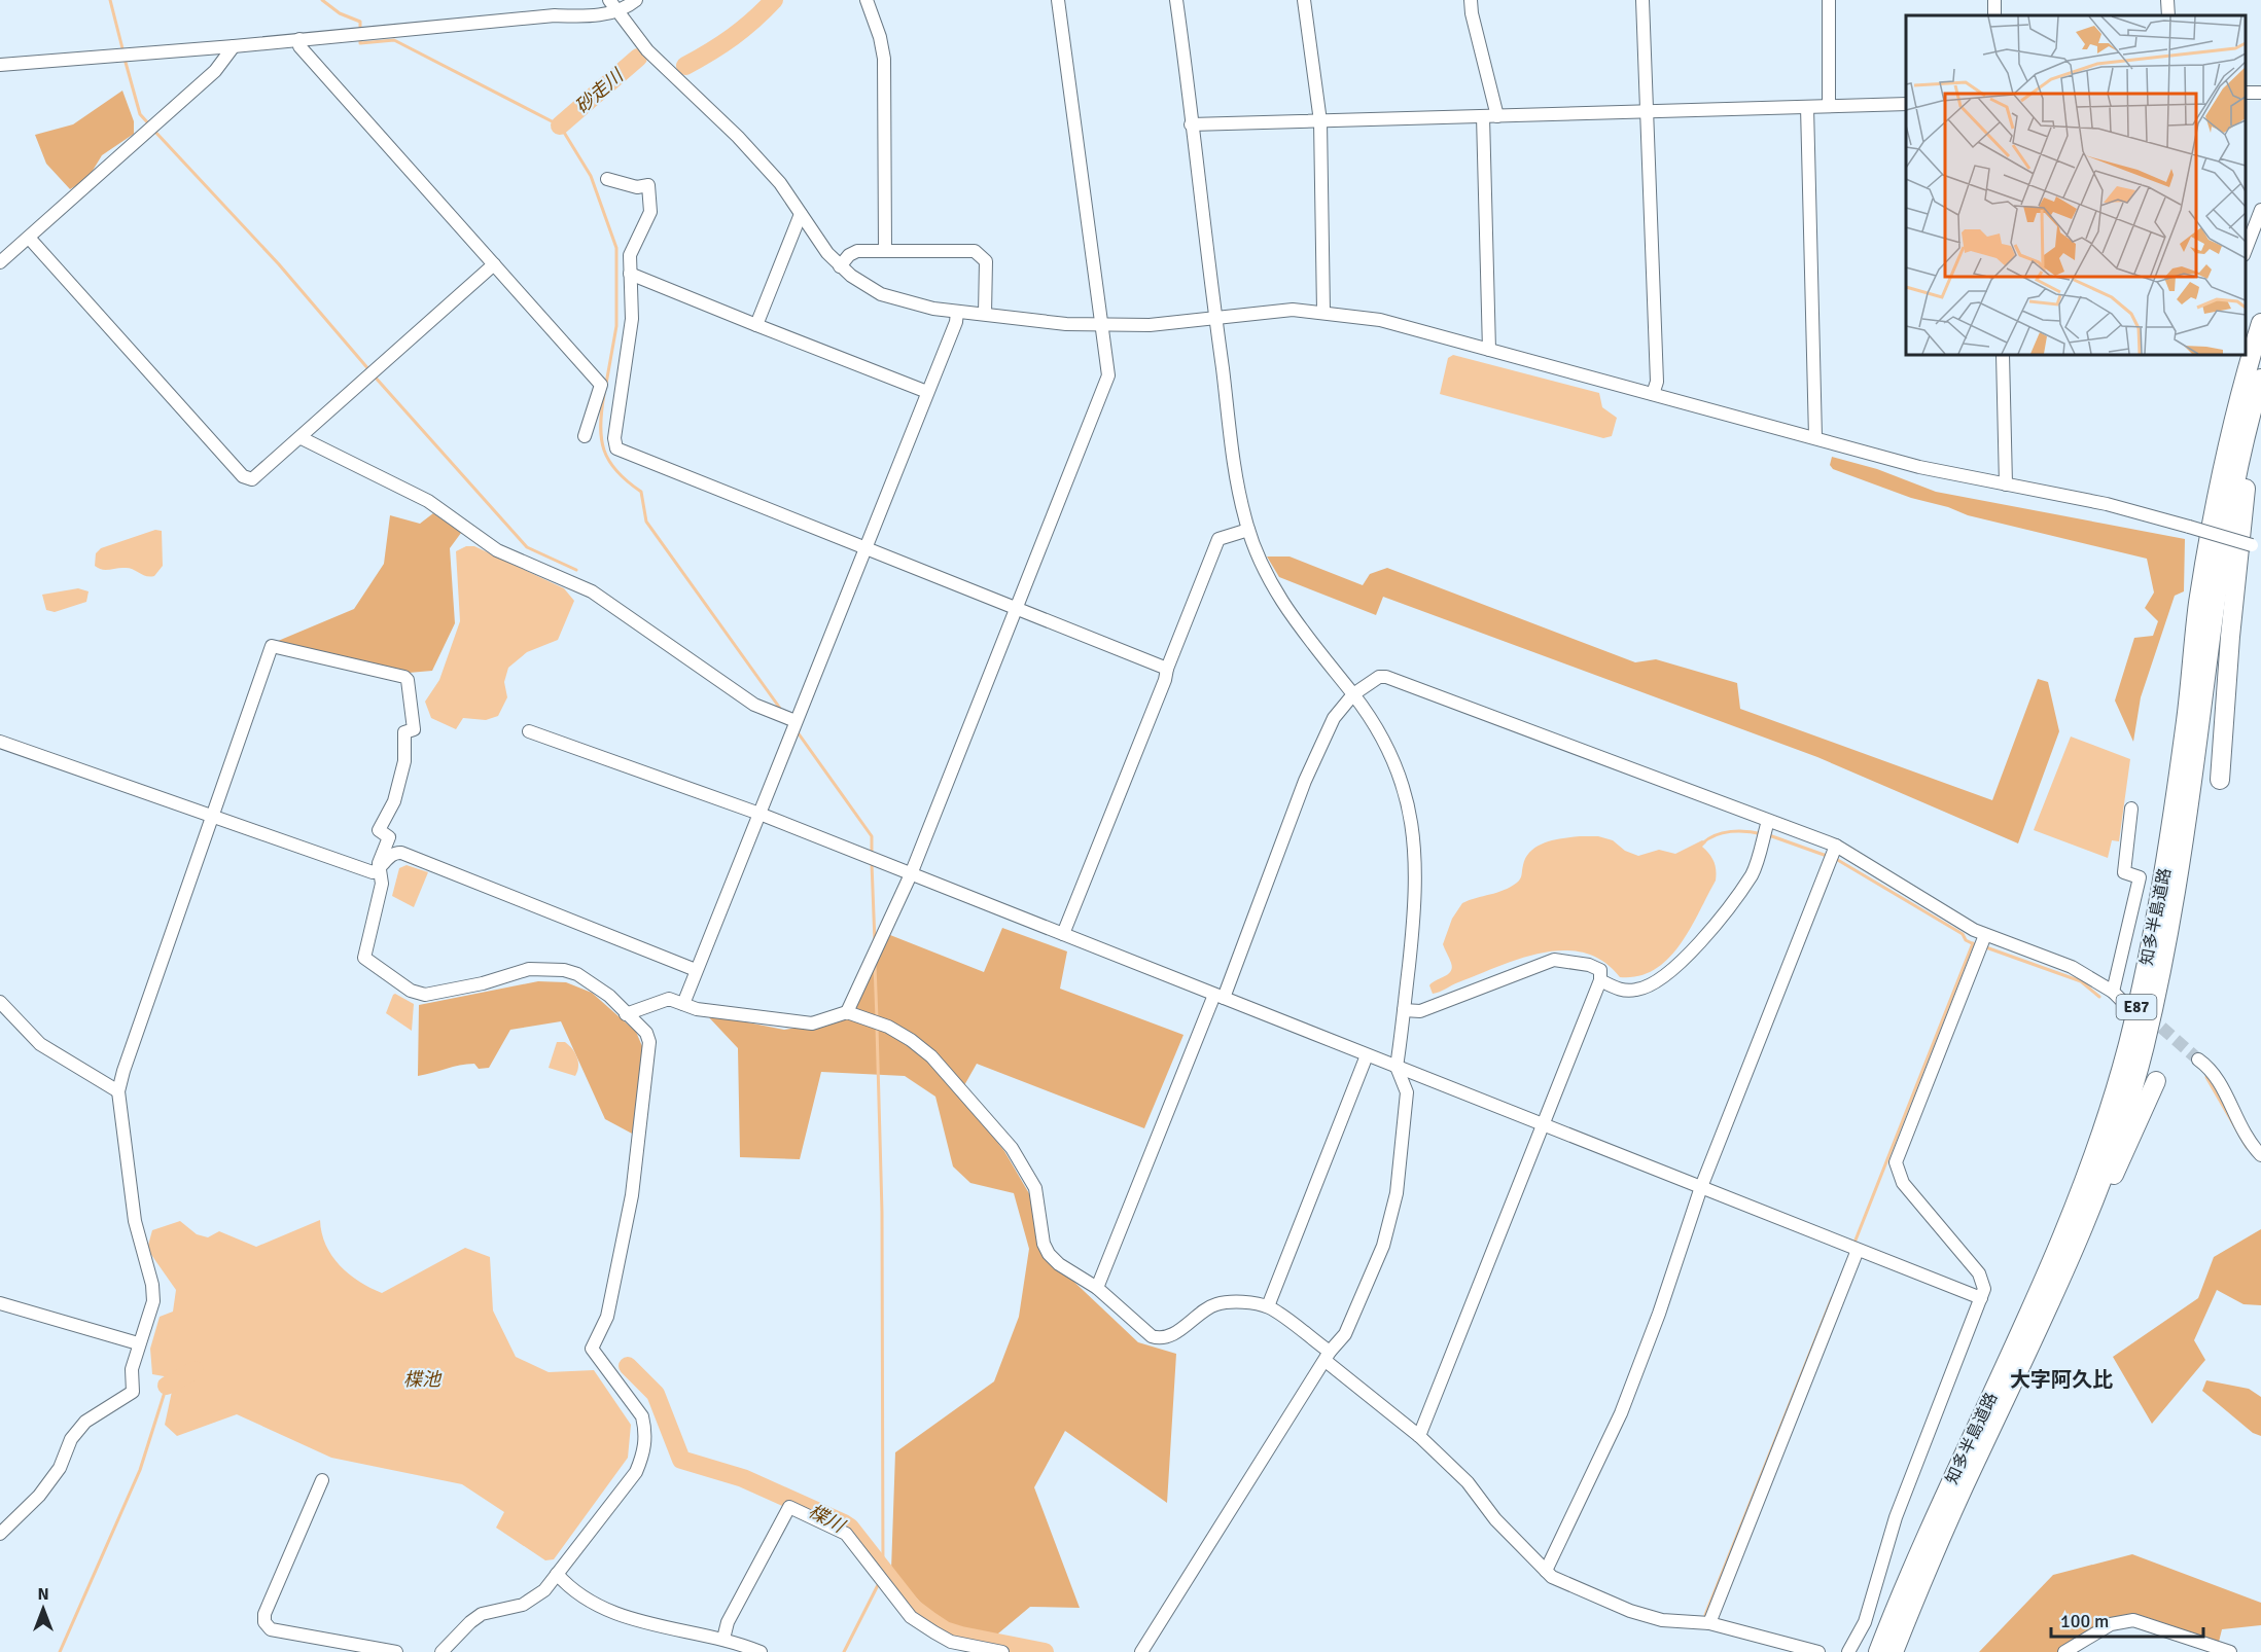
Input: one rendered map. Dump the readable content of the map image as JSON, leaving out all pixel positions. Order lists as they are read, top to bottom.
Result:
{
  "streets": {
    "highway": ["知多半島道路", "E87"]
  },
  "districts": ["大字阿久比"],
  "water": ["砂走川", "楪池", "楪川"],
  "scale_bar": "100 m",
  "north": "top"
}
